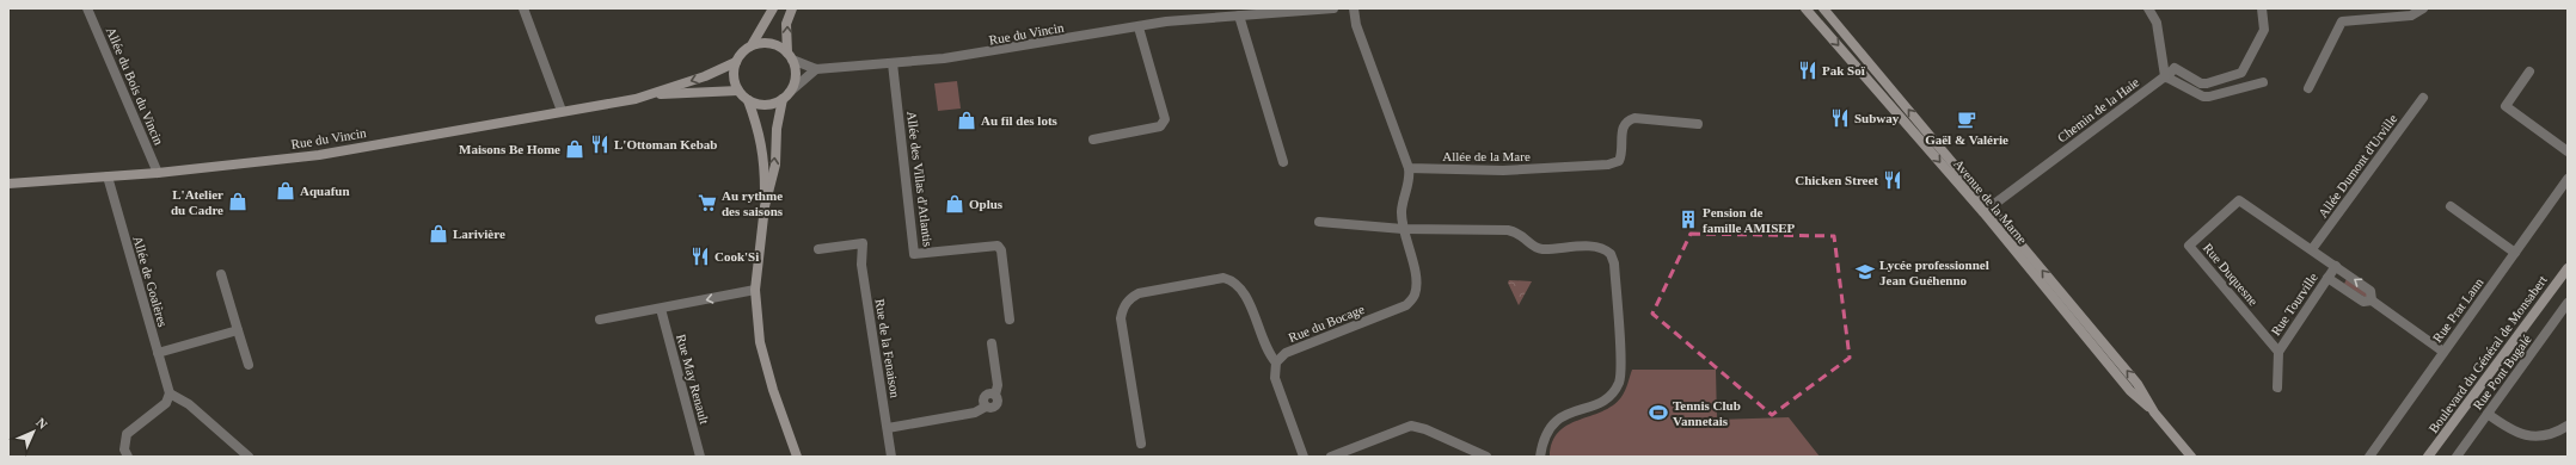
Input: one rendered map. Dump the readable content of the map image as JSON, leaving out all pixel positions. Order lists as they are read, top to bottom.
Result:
{
  "streets": {
    "main road": ["Rue du Vincin", "Avenue de la Marne", "Boulevard du Général de Monsabert"],
    "street": [
      "Allée du Bois du Vincin",
      "Chemin de la Haie",
      "Allée de la Mare",
      "Allée Dumont d'Urville",
      "Allée des Villas d'Atlantis",
      "Rue Duquesne",
      "Allée de Goalères",
      "Rue Tourville",
      "Rue Prat Lann",
      "Rue du Bocage",
      "Rue de la Fenaison",
      "Rue Pont Bugalé",
      "Rue May Renault"
    ]
  },
  "crossings": [
    ["Rue du Vincin", "Allée du Bois du Vincin"],
    ["Rue du Vincin", "Allée des Villas d'Atlantis"],
    ["Rue du Vincin", "Allée de Goalères"],
    ["Chemin de la Haie", "Avenue de la Marne"],
    ["Allée de la Mare", "Rue du Bocage"],
    ["Allée Dumont d'Urville", "Rue Duquesne"],
    ["Rue Duquesne", "Rue Tourville"]
  ],
  "places": {
    "restaurant": [
      "Pak Soï",
      "Subway",
      "L'Ottoman Kebab",
      "Chicken Street",
      "Cook'Si"
    ],
    "cafe": ["Gaël & Valérie"],
    "shop": [
      "Au fil des lots",
      "Maisons Be Home",
      "Aquafun",
      "L'Atelier du Cadre",
      "Oplus",
      "Larivière"
    ],
    "supermarket": ["Au rythme des saisons"],
    "building": ["Pension de famille AMISEP"],
    "school or university": ["Lycée professionnel Jean Guéhenno"],
    "sports": ["Tennis Club Vannetais"]
  },
  "north": "top right"
}
